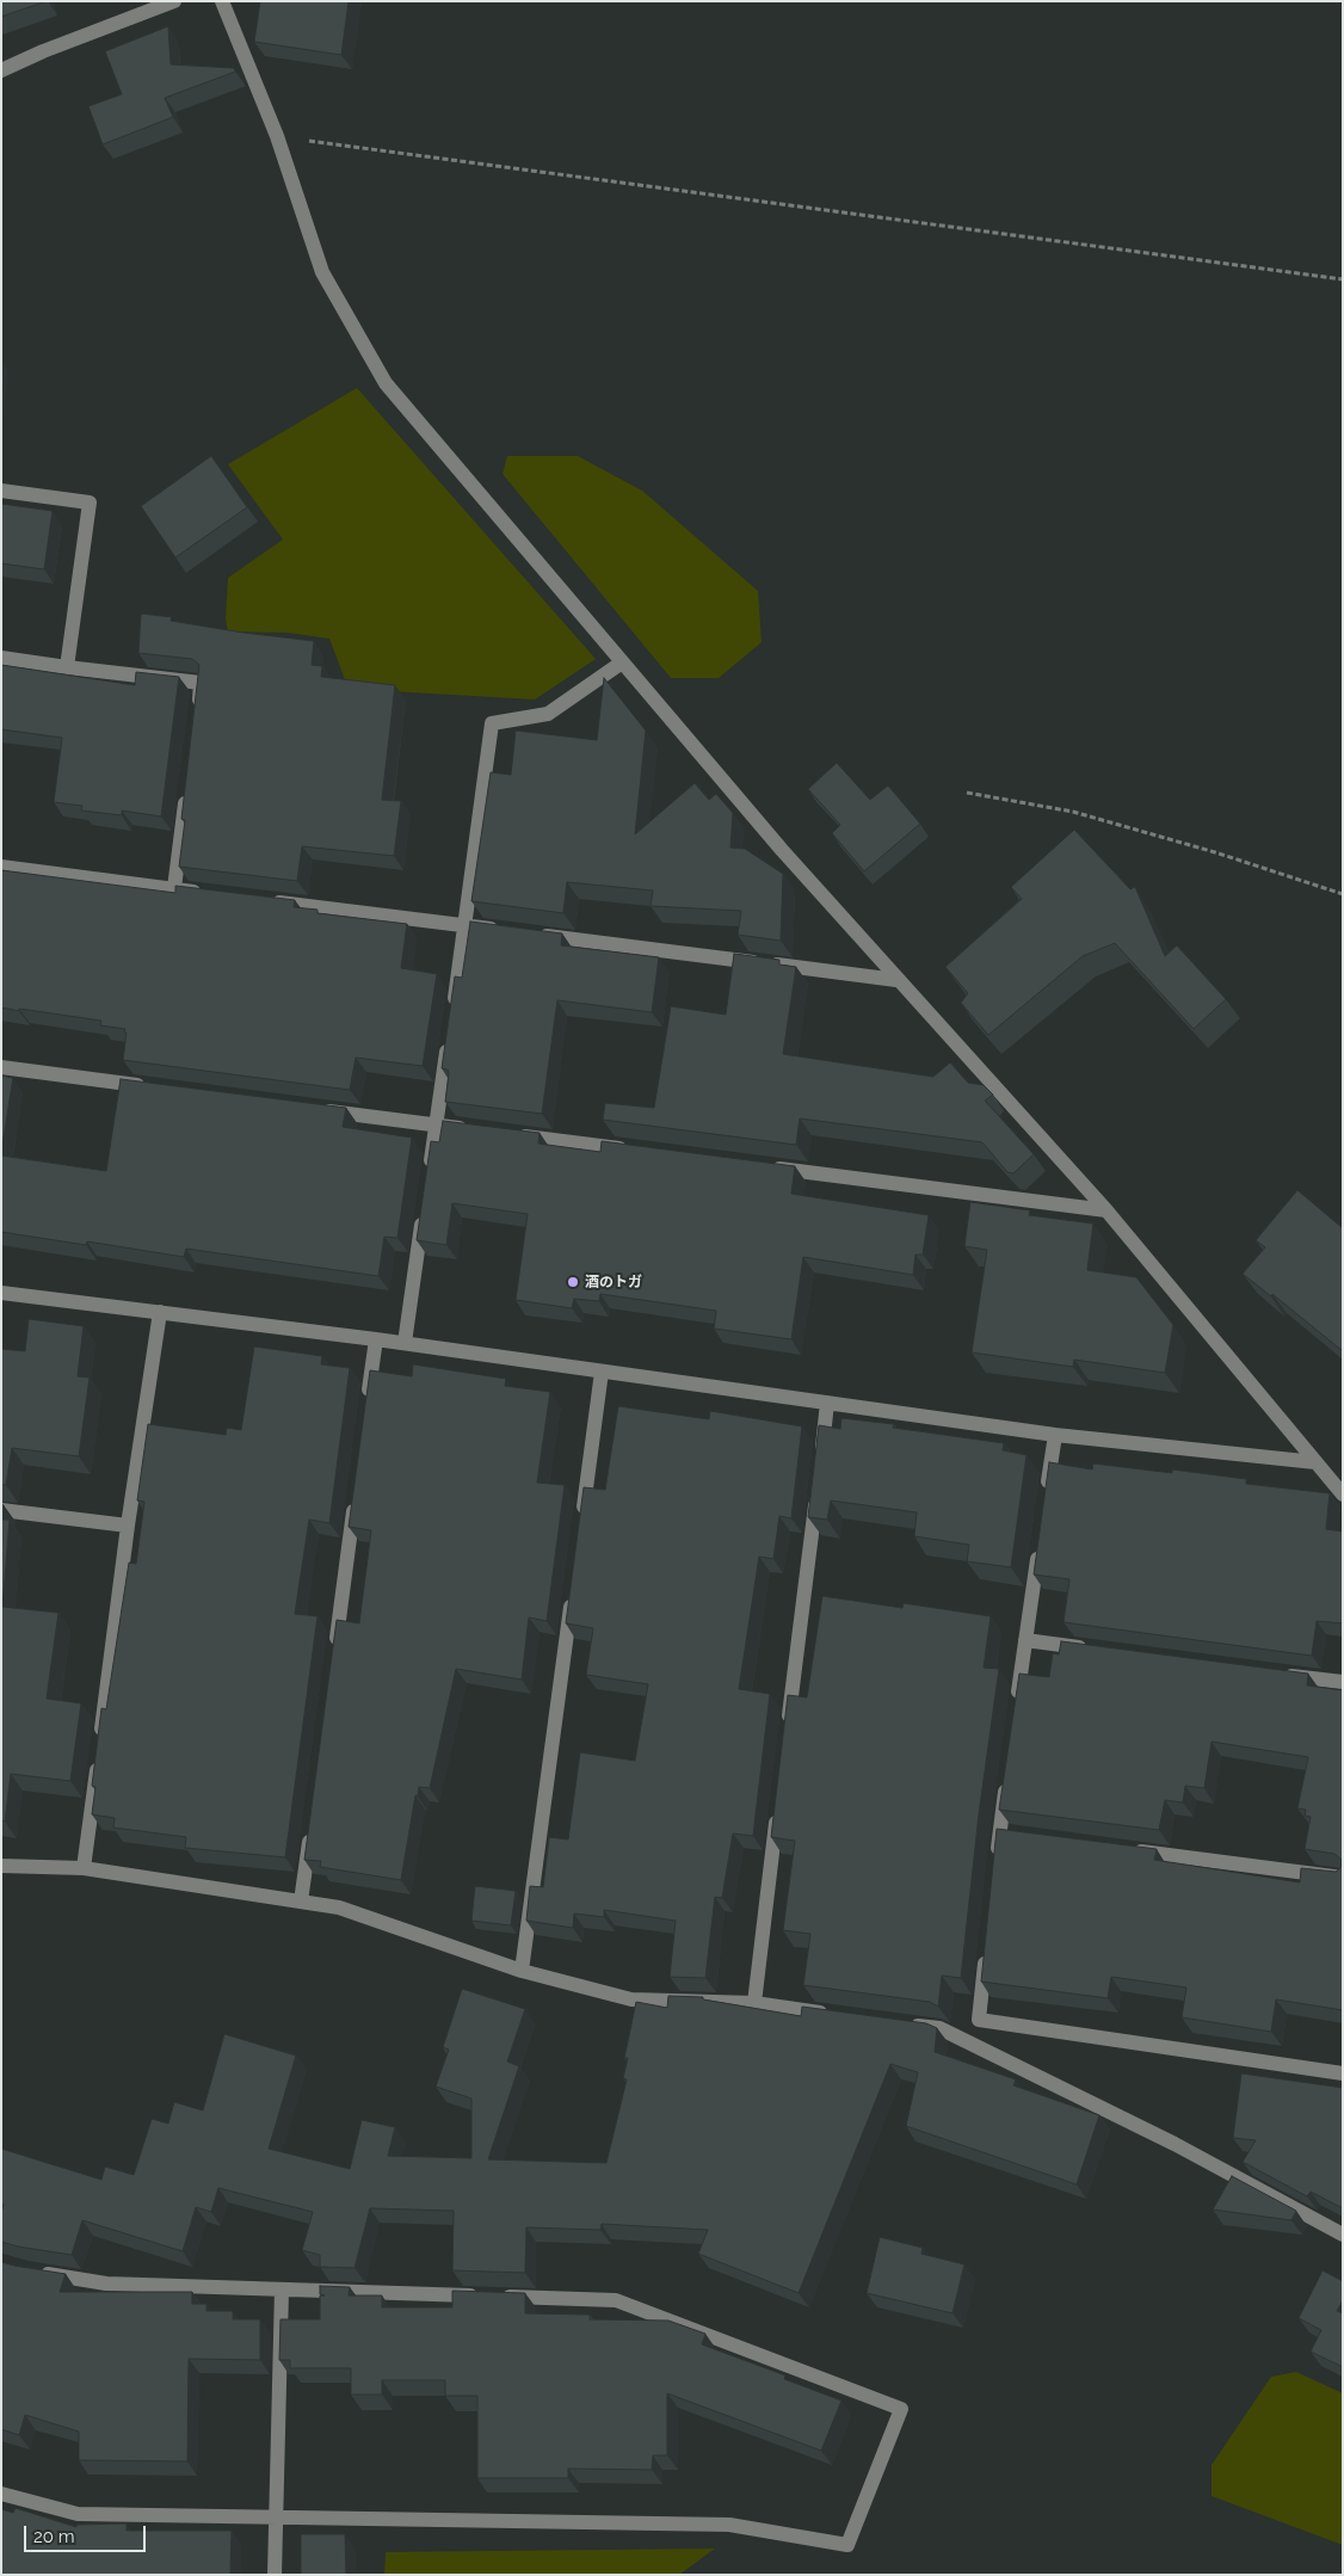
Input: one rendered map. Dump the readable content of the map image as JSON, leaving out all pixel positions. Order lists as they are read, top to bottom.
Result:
{
  "places": ["酒のトガ"],
  "scale_bar": "20 m"
}
